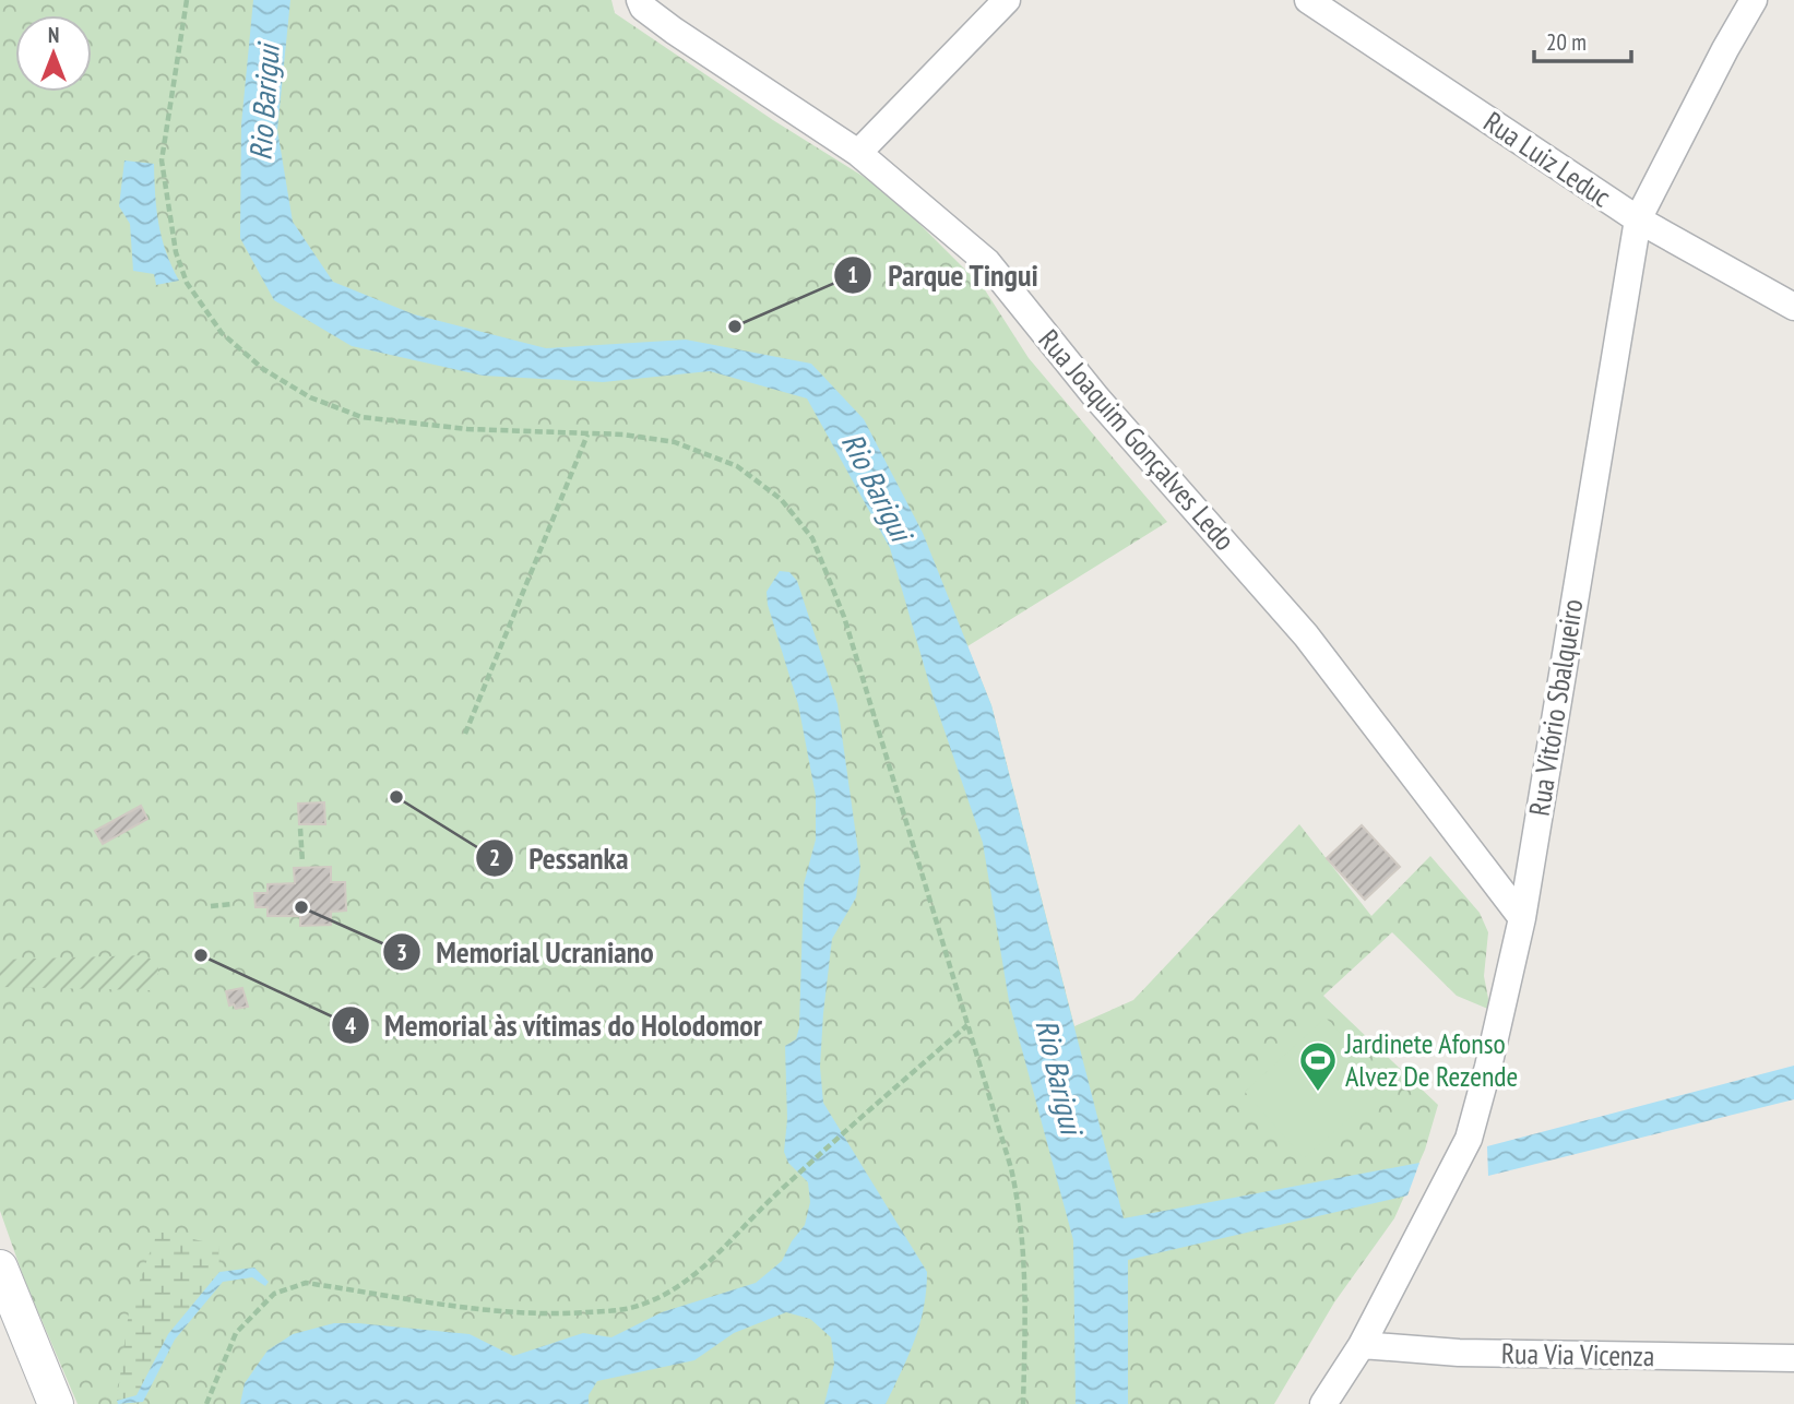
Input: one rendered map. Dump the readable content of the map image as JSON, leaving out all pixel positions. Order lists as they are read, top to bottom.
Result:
{
  "streets": {
    "street": [
      "Rua Luiz Leduc",
      "Rua Joaquim Gonçalves Ledo",
      "Rua Vitório Sbalqueiro",
      "Rua Via Vicenza"
    ]
  },
  "crossings": [
    ["Rua Luiz Leduc", "Rua Vitório Sbalqueiro"],
    ["Rua Joaquim Gonçalves Ledo", "Rua Vitório Sbalqueiro"],
    ["Rua Vitório Sbalqueiro", "Rua Via Vicenza"]
  ],
  "water": ["Rio Barigui"],
  "places": {
    "other": [
      "Parque Tingui",
      "Pessanka",
      "Memorial Ucraniano",
      "Memorial às vítimas do Holodomor"
    ],
    "sports": ["Jardinete Afonso Alvez De Rezende"]
  },
  "scale_bar": "20 m",
  "north": "top"
}
